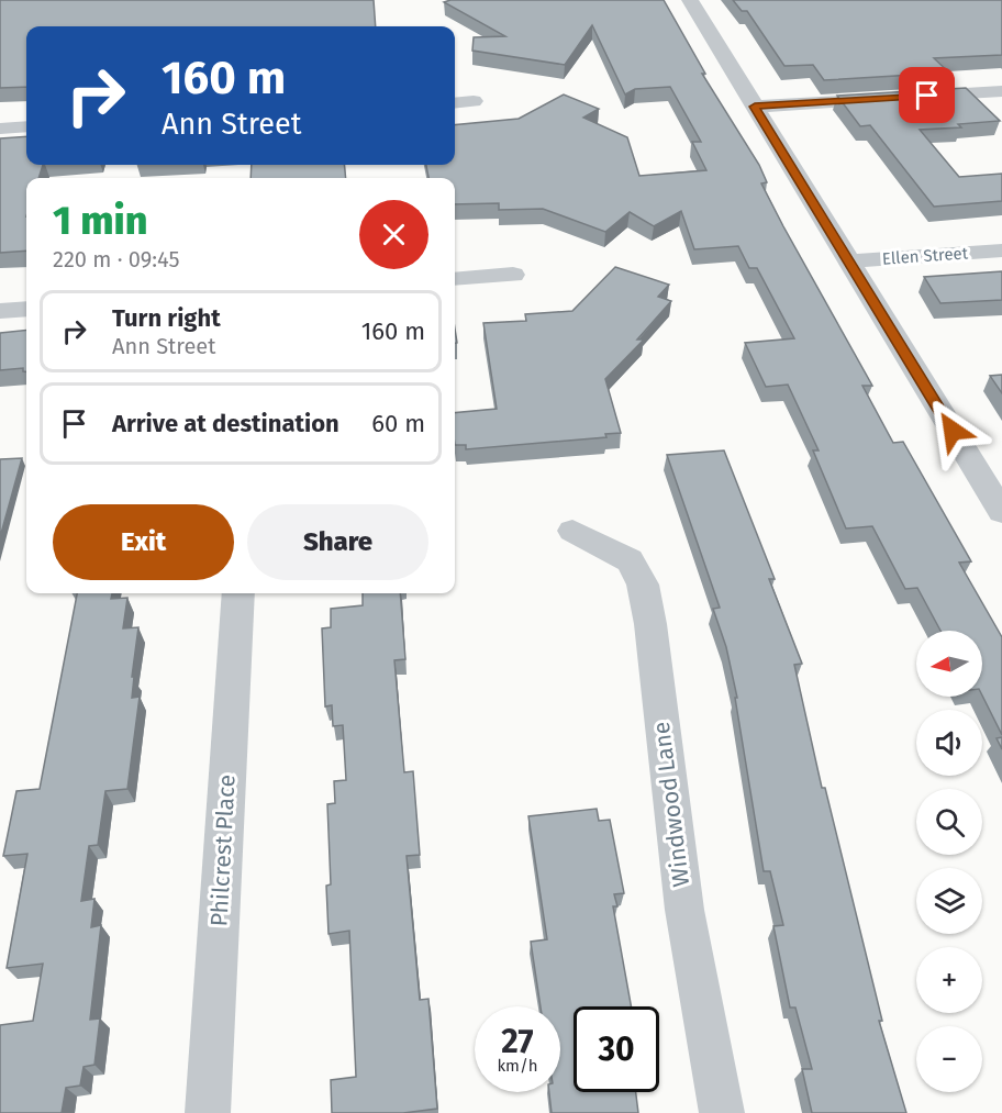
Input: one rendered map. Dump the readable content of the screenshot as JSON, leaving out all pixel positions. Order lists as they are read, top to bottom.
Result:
{
  "streets": {
    "street": ["Ellen Street", "Windwood Lane", "Philcrest Place"]
  },
  "north": "left",
  "page": {
    "turn": ["160 m", "Ann Street"],
    "heading": ["1 min", "220 m · 09:45"],
    "list": [
      {
        "name": "Turn right",
        "note": "Ann Street",
        "value": "160 m"
      },
      {
        "name": "Arrive at destination",
        "value": "60 m"
      }
    ],
    "buttons": ["Exit", "Share"],
    "map_buttons": ["+", "−"],
    "speed": "27 km/h",
    "limit": "30"
  }
}
